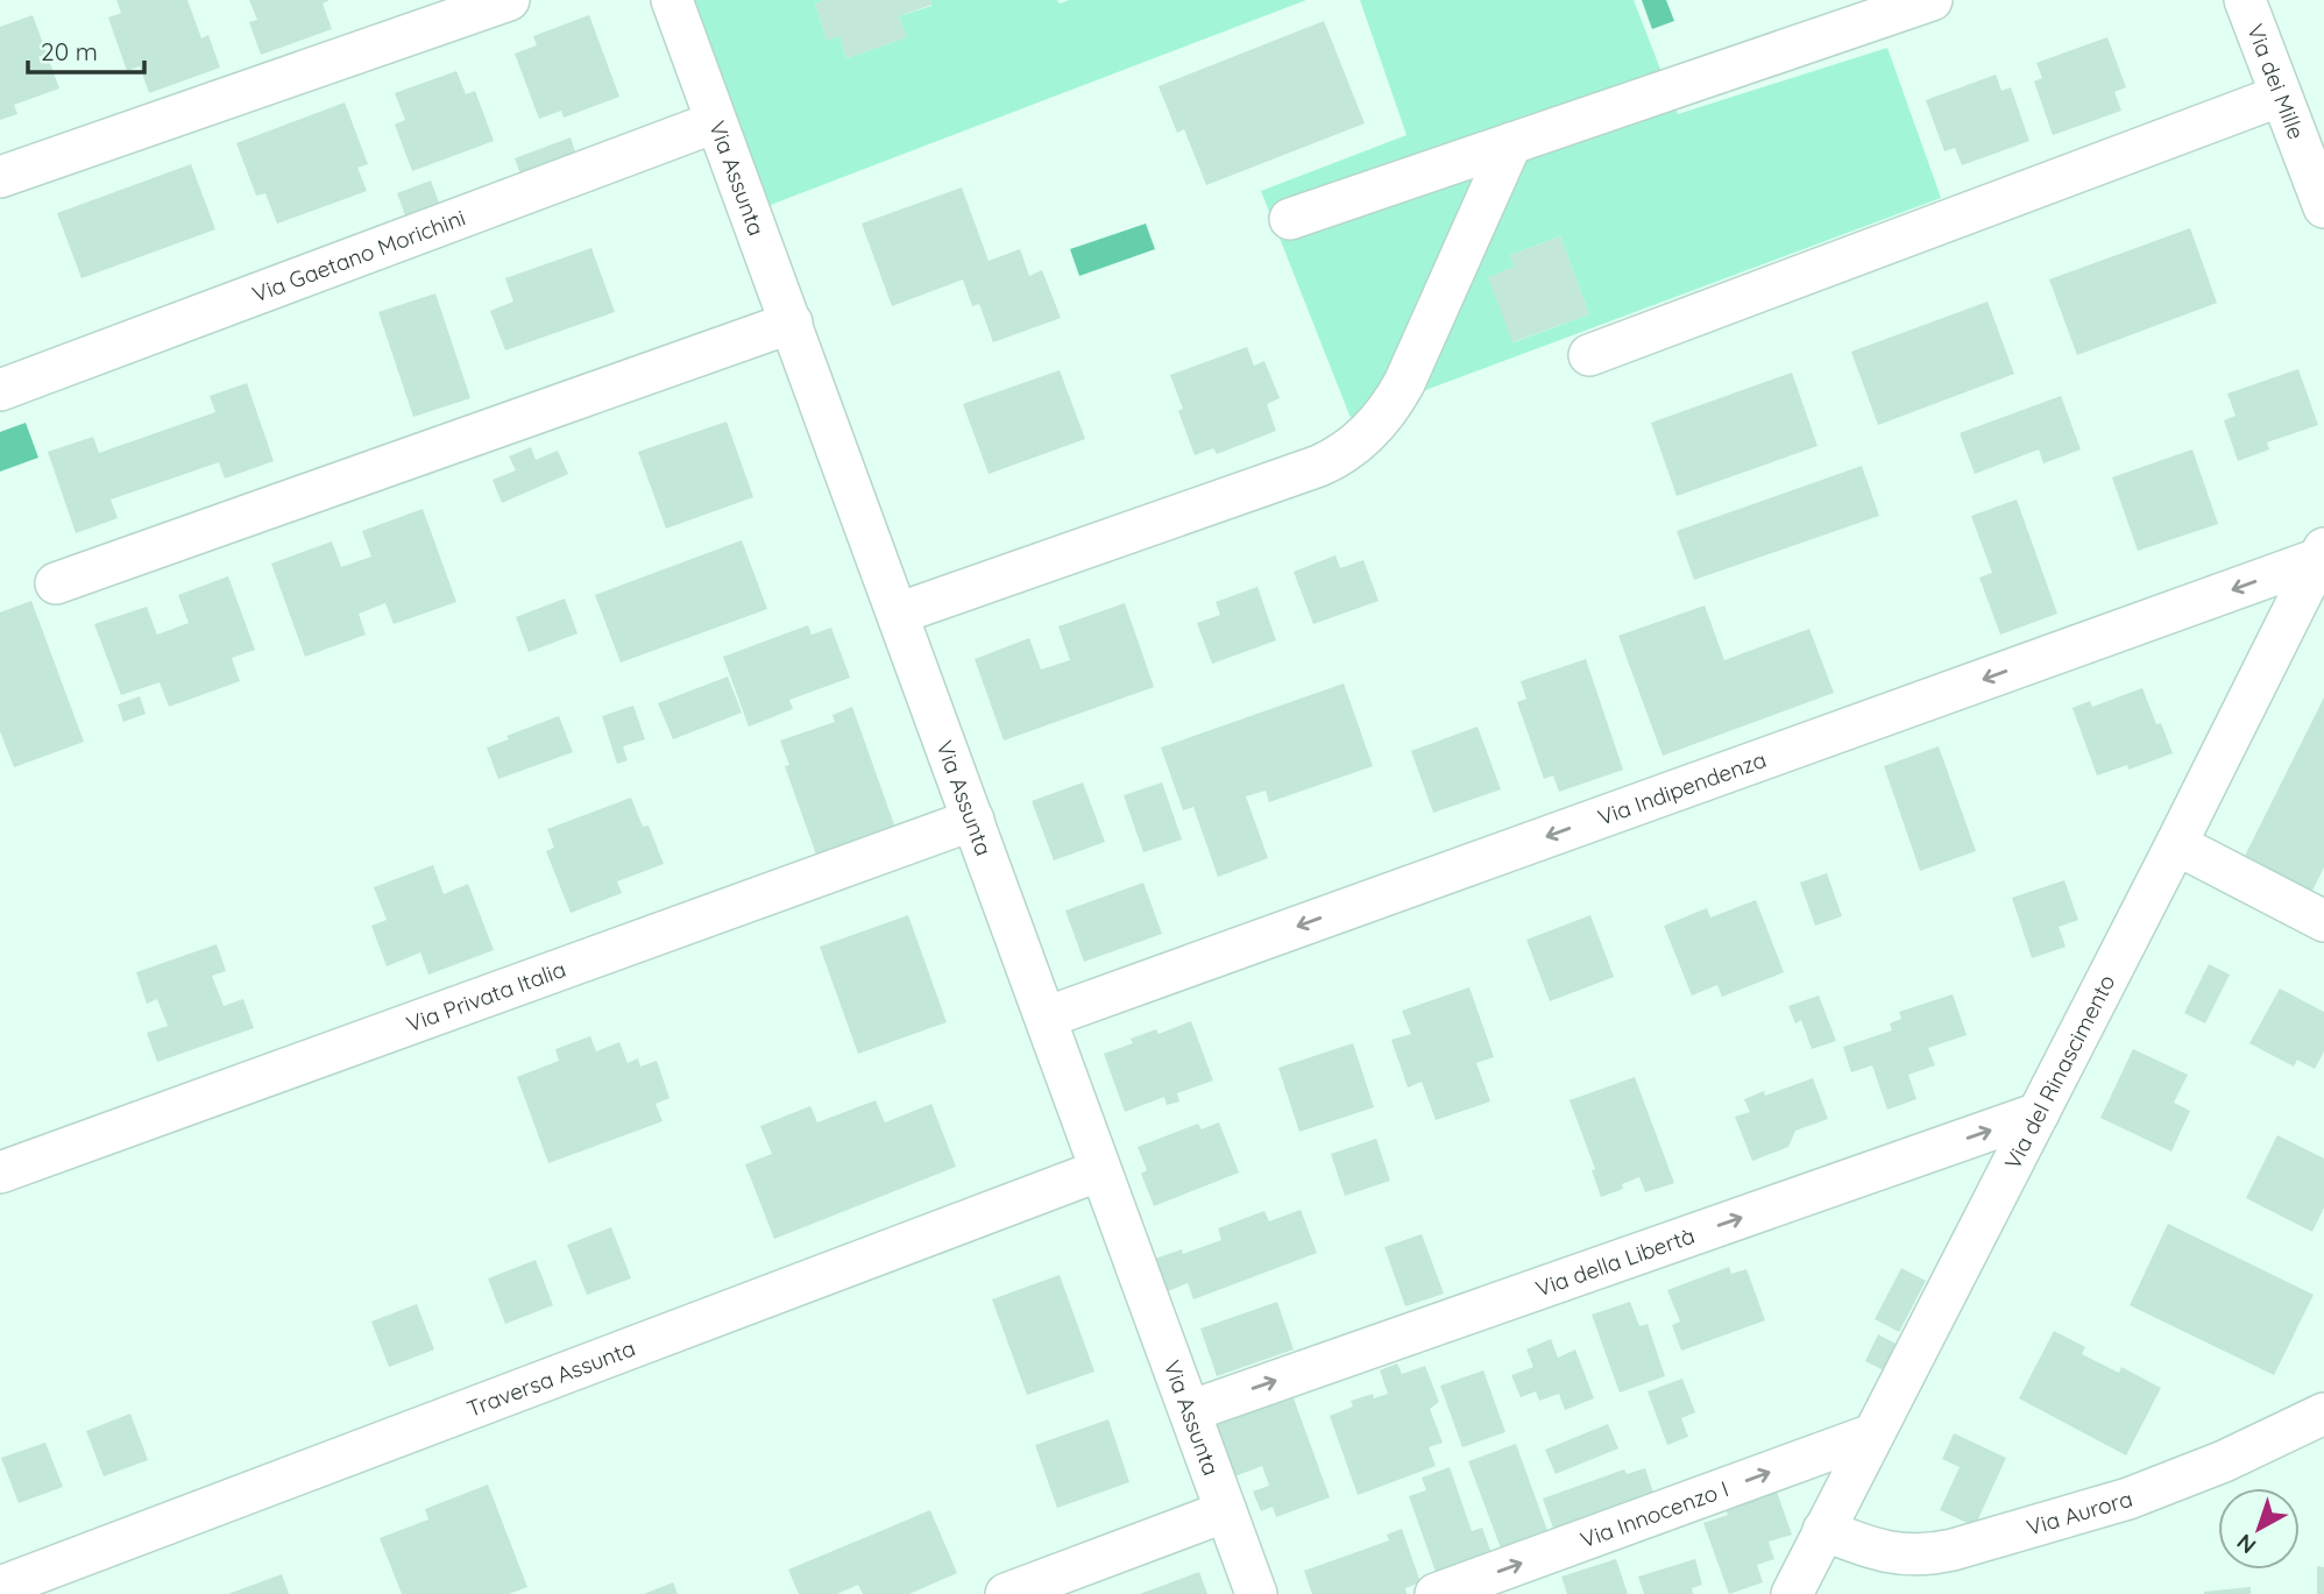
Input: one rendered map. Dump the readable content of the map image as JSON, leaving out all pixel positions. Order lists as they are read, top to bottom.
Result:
{
  "streets": {
    "street": [
      "Via dei Mille",
      "Via Assunta",
      "Via Gaetano Morichini",
      "Via Indipendenza",
      "Via Privata Italia",
      "Via del Rinascimento",
      "Via della Libertà",
      "Traversa Assunta",
      "Via Aurora",
      "Via Innocenzo I"
    ]
  },
  "crossings": [
    ["Via Assunta", "Via Gaetano Morichini"],
    ["Via Assunta", "Via Indipendenza"],
    ["Via Assunta", "Via Privata Italia"],
    ["Via Assunta", "Via della Libertà"],
    ["Via Assunta", "Traversa Assunta"],
    ["Via Indipendenza", "Via del Rinascimento"],
    ["Via del Rinascimento", "Via della Libertà"],
    ["Via del Rinascimento", "Via Aurora"],
    ["Via del Rinascimento", "Via Innocenzo I"]
  ],
  "one_way": ["Via Indipendenza", "Via della Libertà", "Via Innocenzo I"],
  "scale_bar": "20 m",
  "north": "bottom left"
}
